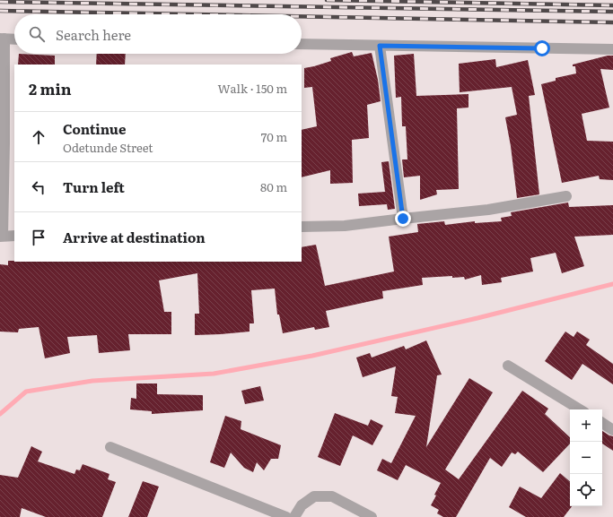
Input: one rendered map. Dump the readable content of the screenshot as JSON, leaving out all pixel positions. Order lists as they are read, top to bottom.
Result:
{
  "page": {
    "search": "Search here",
    "heading": ["2 min", "Walk · 150 m"],
    "list": [
      ["Continue", "Odetunde Street", "70 m"],
      ["Turn left", "80 m"],
      "Arrive at destination"
    ],
    "map_buttons": ["+", "−"]
  }
}
